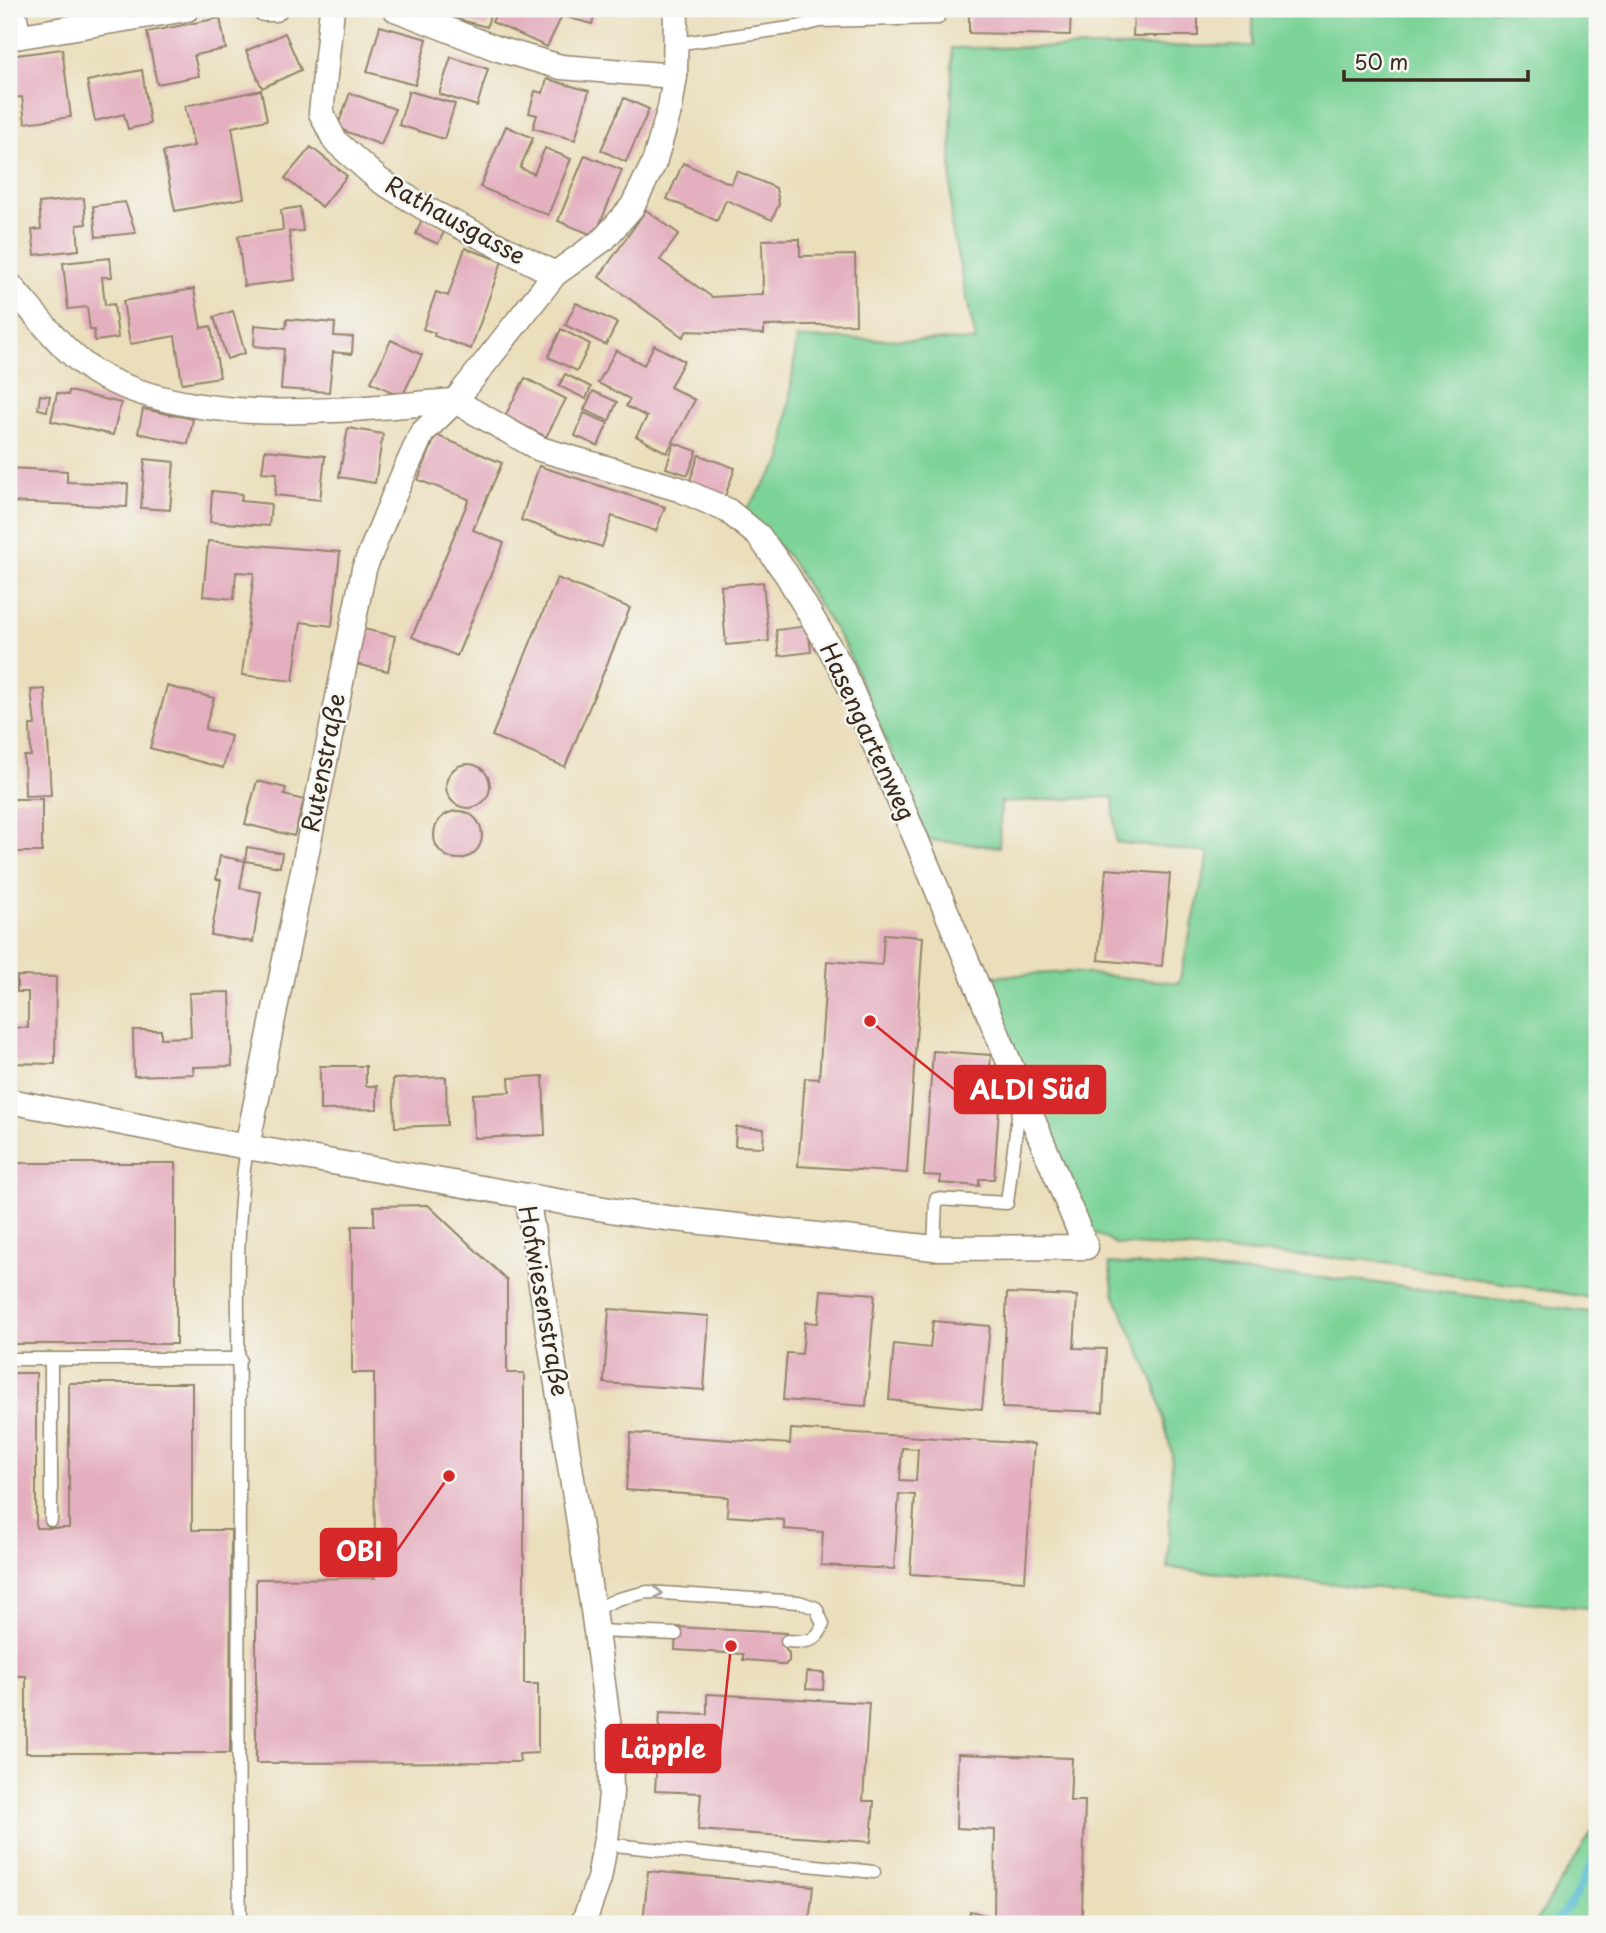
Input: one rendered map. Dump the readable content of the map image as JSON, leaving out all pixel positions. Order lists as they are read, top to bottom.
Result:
{
  "streets": {
    "street": [
      "Rathausgasse",
      "Hasengartenweg",
      "Rutenstraße",
      "Hofwiesenstraße"
    ]
  },
  "crossings": [
    ["Rathausgasse", "Rutenstraße"],
    ["Hasengartenweg", "Rutenstraße"],
    ["Rutenstraße", "Hofwiesenstraße"]
  ],
  "places": ["ALDI Süd", "OBI", "Läpple"],
  "scale_bar": "50 m"
}
